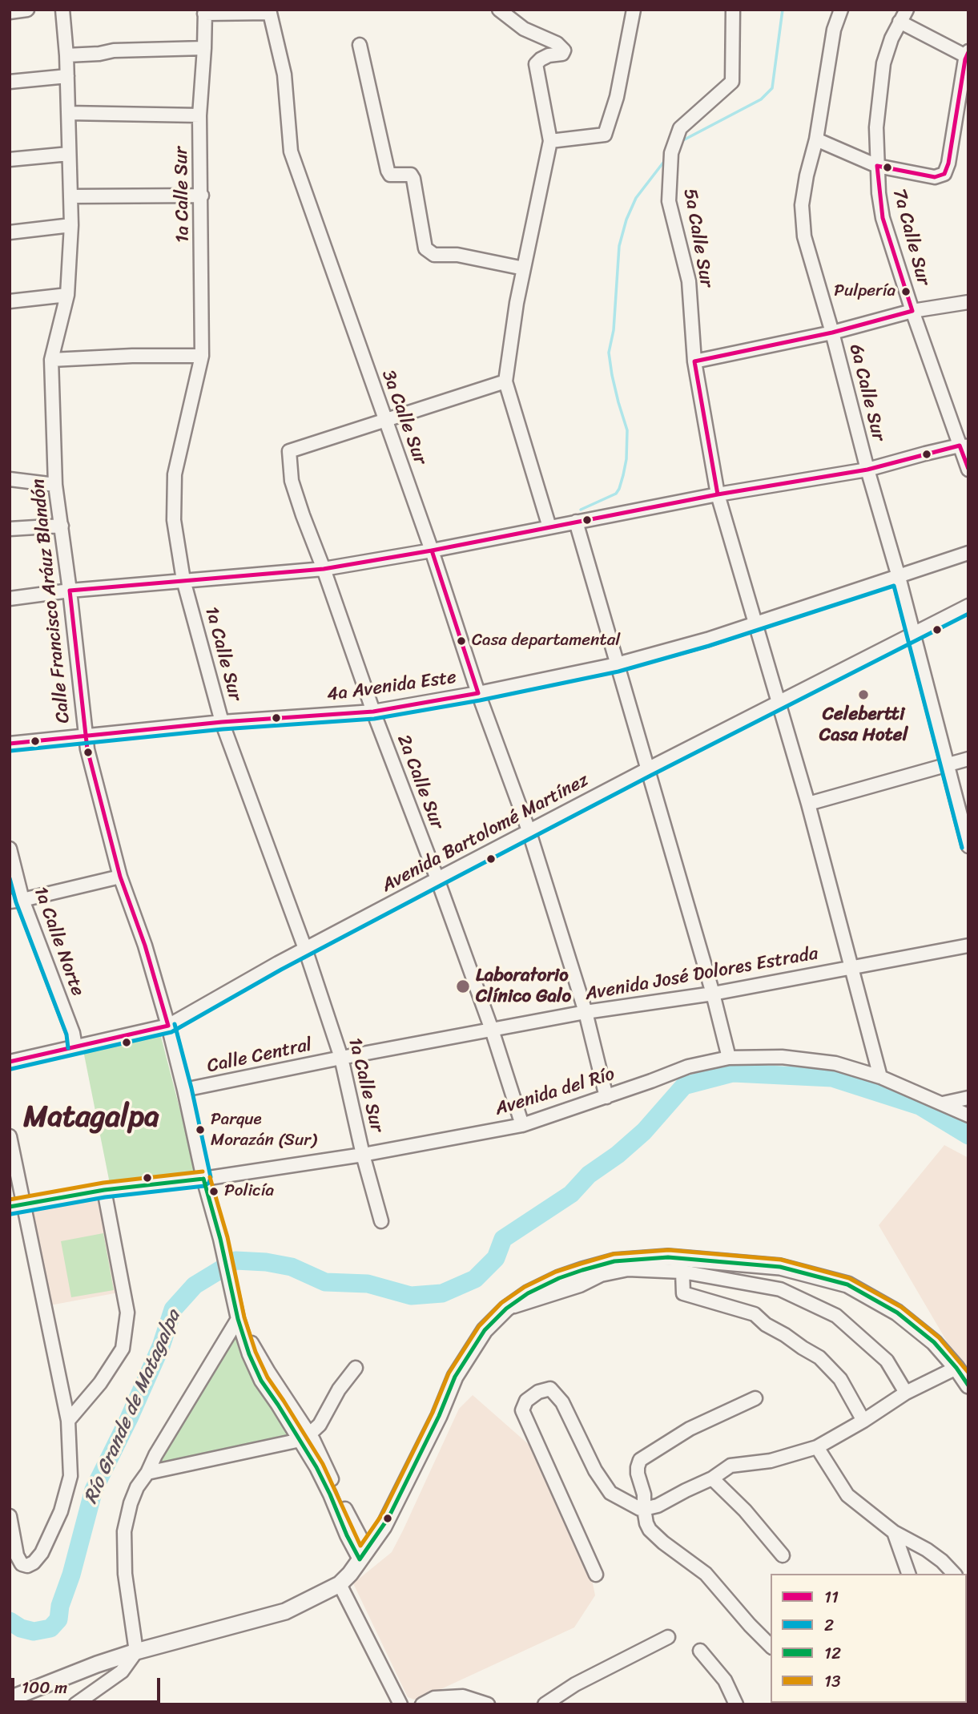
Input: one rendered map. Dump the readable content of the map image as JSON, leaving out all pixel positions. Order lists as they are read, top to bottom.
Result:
{
  "streets": {
    "street": [
      "1a Calle Sur",
      "7a Calle Sur",
      "5a Calle Sur",
      "6a Calle Sur",
      "3a Calle Sur",
      "Calle Francisco Aráuz Blandón",
      "4a Avenida Este",
      "2a Calle Sur",
      "Avenida Bartolomé Martínez",
      "1a Calle Norte",
      "Avenida José Dolores Estrada",
      "Calle Central",
      "Avenida del Río"
    ]
  },
  "crossings": [
    ["1a Calle Sur", "4a Avenida Este"],
    ["1a Calle Sur", "Avenida Bartolomé Martínez"],
    ["1a Calle Sur", "Avenida José Dolores Estrada"],
    ["1a Calle Sur", "Calle Central"],
    ["1a Calle Sur", "Avenida del Río"],
    ["5a Calle Sur", "4a Avenida Este"],
    ["5a Calle Sur", "Avenida Bartolomé Martínez"],
    ["5a Calle Sur", "Avenida José Dolores Estrada"],
    ["5a Calle Sur", "Avenida del Río"],
    ["6a Calle Sur", "4a Avenida Este"],
    ["6a Calle Sur", "Avenida Bartolomé Martínez"],
    ["3a Calle Sur", "4a Avenida Este"],
    ["3a Calle Sur", "2a Calle Sur"],
    ["3a Calle Sur", "Avenida Bartolomé Martínez"],
    ["3a Calle Sur", "Avenida José Dolores Estrada"],
    ["3a Calle Sur", "Avenida del Río"],
    ["Calle Francisco Aráuz Blandón", "4a Avenida Este"],
    ["Calle Francisco Aráuz Blandón", "Avenida Bartolomé Martínez"],
    ["Calle Francisco Aráuz Blandón", "Calle Central"],
    ["Calle Francisco Aráuz Blandón", "Avenida del Río"],
    ["4a Avenida Este", "2a Calle Sur"],
    ["2a Calle Sur", "Avenida Bartolomé Martínez"],
    ["2a Calle Sur", "Avenida José Dolores Estrada"],
    ["2a Calle Sur", "Avenida del Río"],
    ["Avenida Bartolomé Martínez", "1a Calle Norte"],
    ["Avenida José Dolores Estrada", "Calle Central"]
  ],
  "districts": ["Matagalpa"],
  "water": ["Río Grande de Matagalpa"],
  "places": [
    "Pulpería",
    "Casa departamental",
    "Celebertti Casa Hotel",
    "Laboratorio Clínico Galo",
    "Parque Morazán (Sur)",
    "Policía"
  ],
  "lines": [
    "transit line 11",
    "transit line 2",
    "transit line 13",
    "transit line 12"
  ],
  "legend": [
    "11",
    "2",
    "12",
    "13"
  ],
  "scale_bar": "100 m"
}
